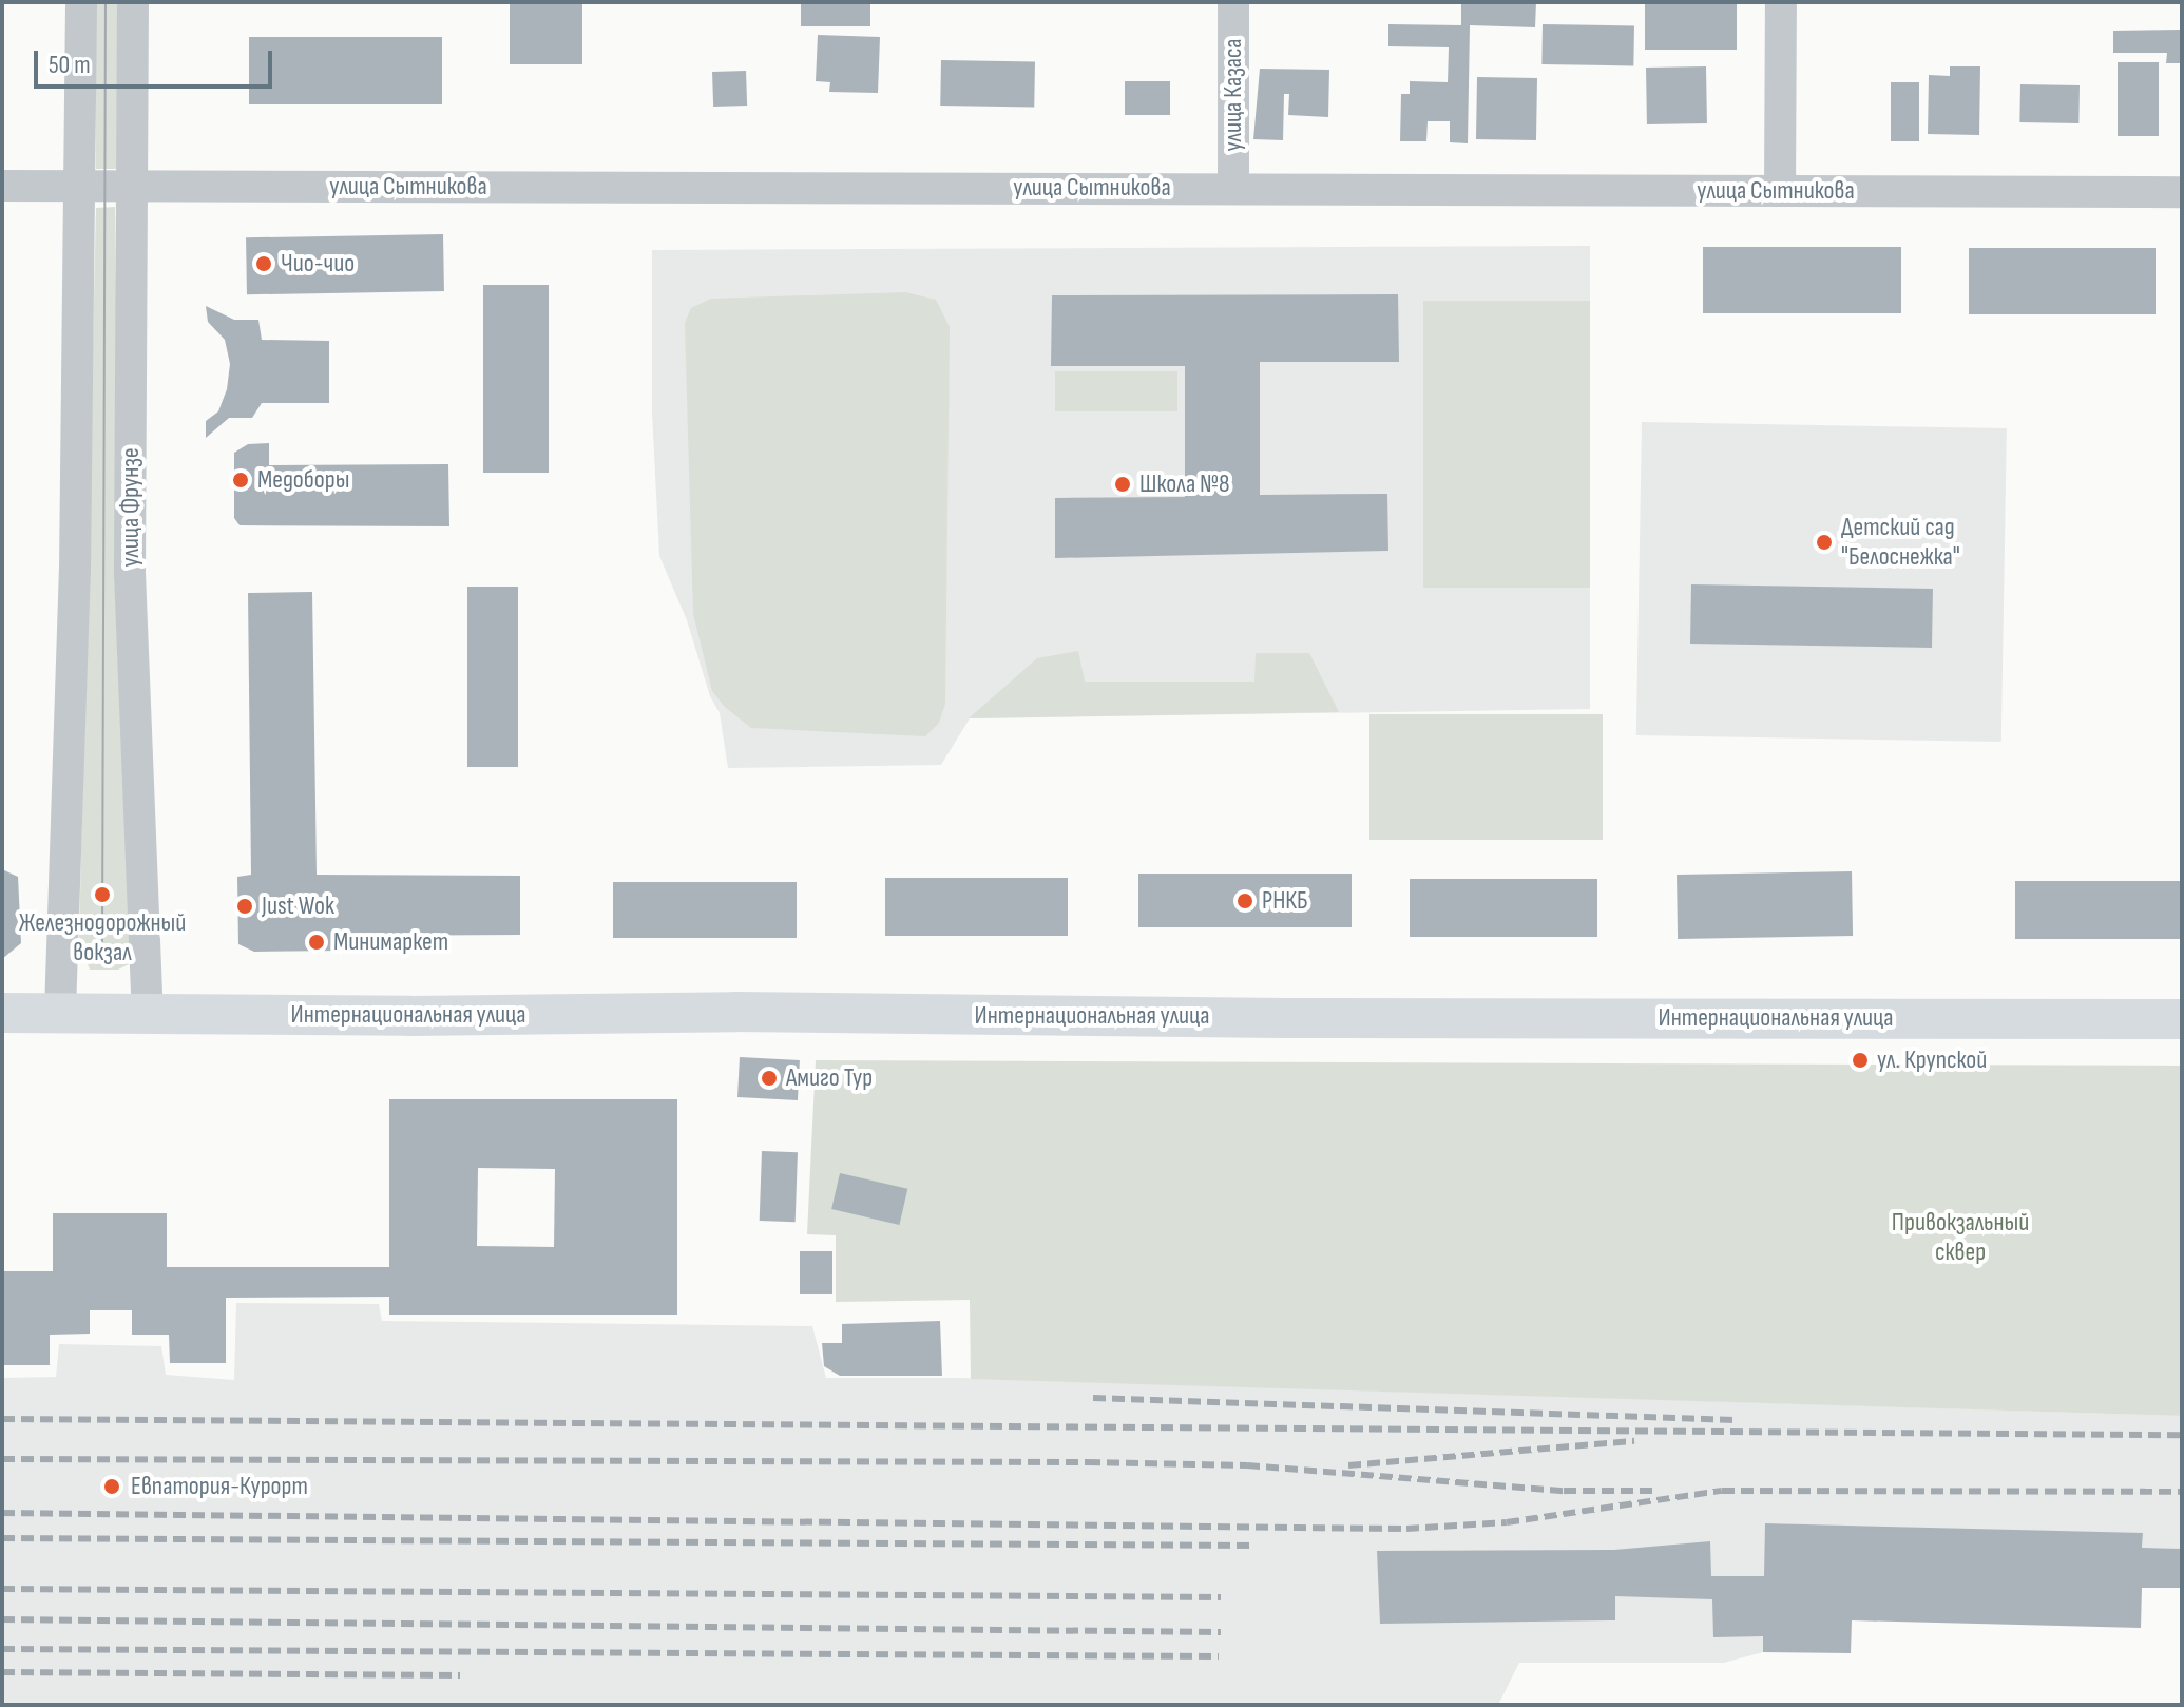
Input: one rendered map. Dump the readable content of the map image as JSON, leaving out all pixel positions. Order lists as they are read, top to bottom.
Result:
{
  "streets": {
    "main road": ["Интернациональная улица"],
    "street": ["улица Казаса", "улица Сытникова", "улица Фрунзе"]
  },
  "crossings": [
    ["улица Казаса", "улица Сытникова"],
    ["улица Сытникова", "улица Фрунзе"],
    ["улица Фрунзе", "Интернациональная улица"]
  ],
  "parks": ["Привокзальный сквер"],
  "places": [
    "Чио-чио",
    "Медоборы",
    "Школа №8",
    "Детский сад \"Белоснежка\"",
    "Железнодорожный вокзал",
    "РНКБ",
    "Just Wok",
    "Минимаркет",
    "ул. Крупской",
    "Амиго Тур",
    "Евпатория-Курорт"
  ],
  "scale_bar": "50 m"
}
